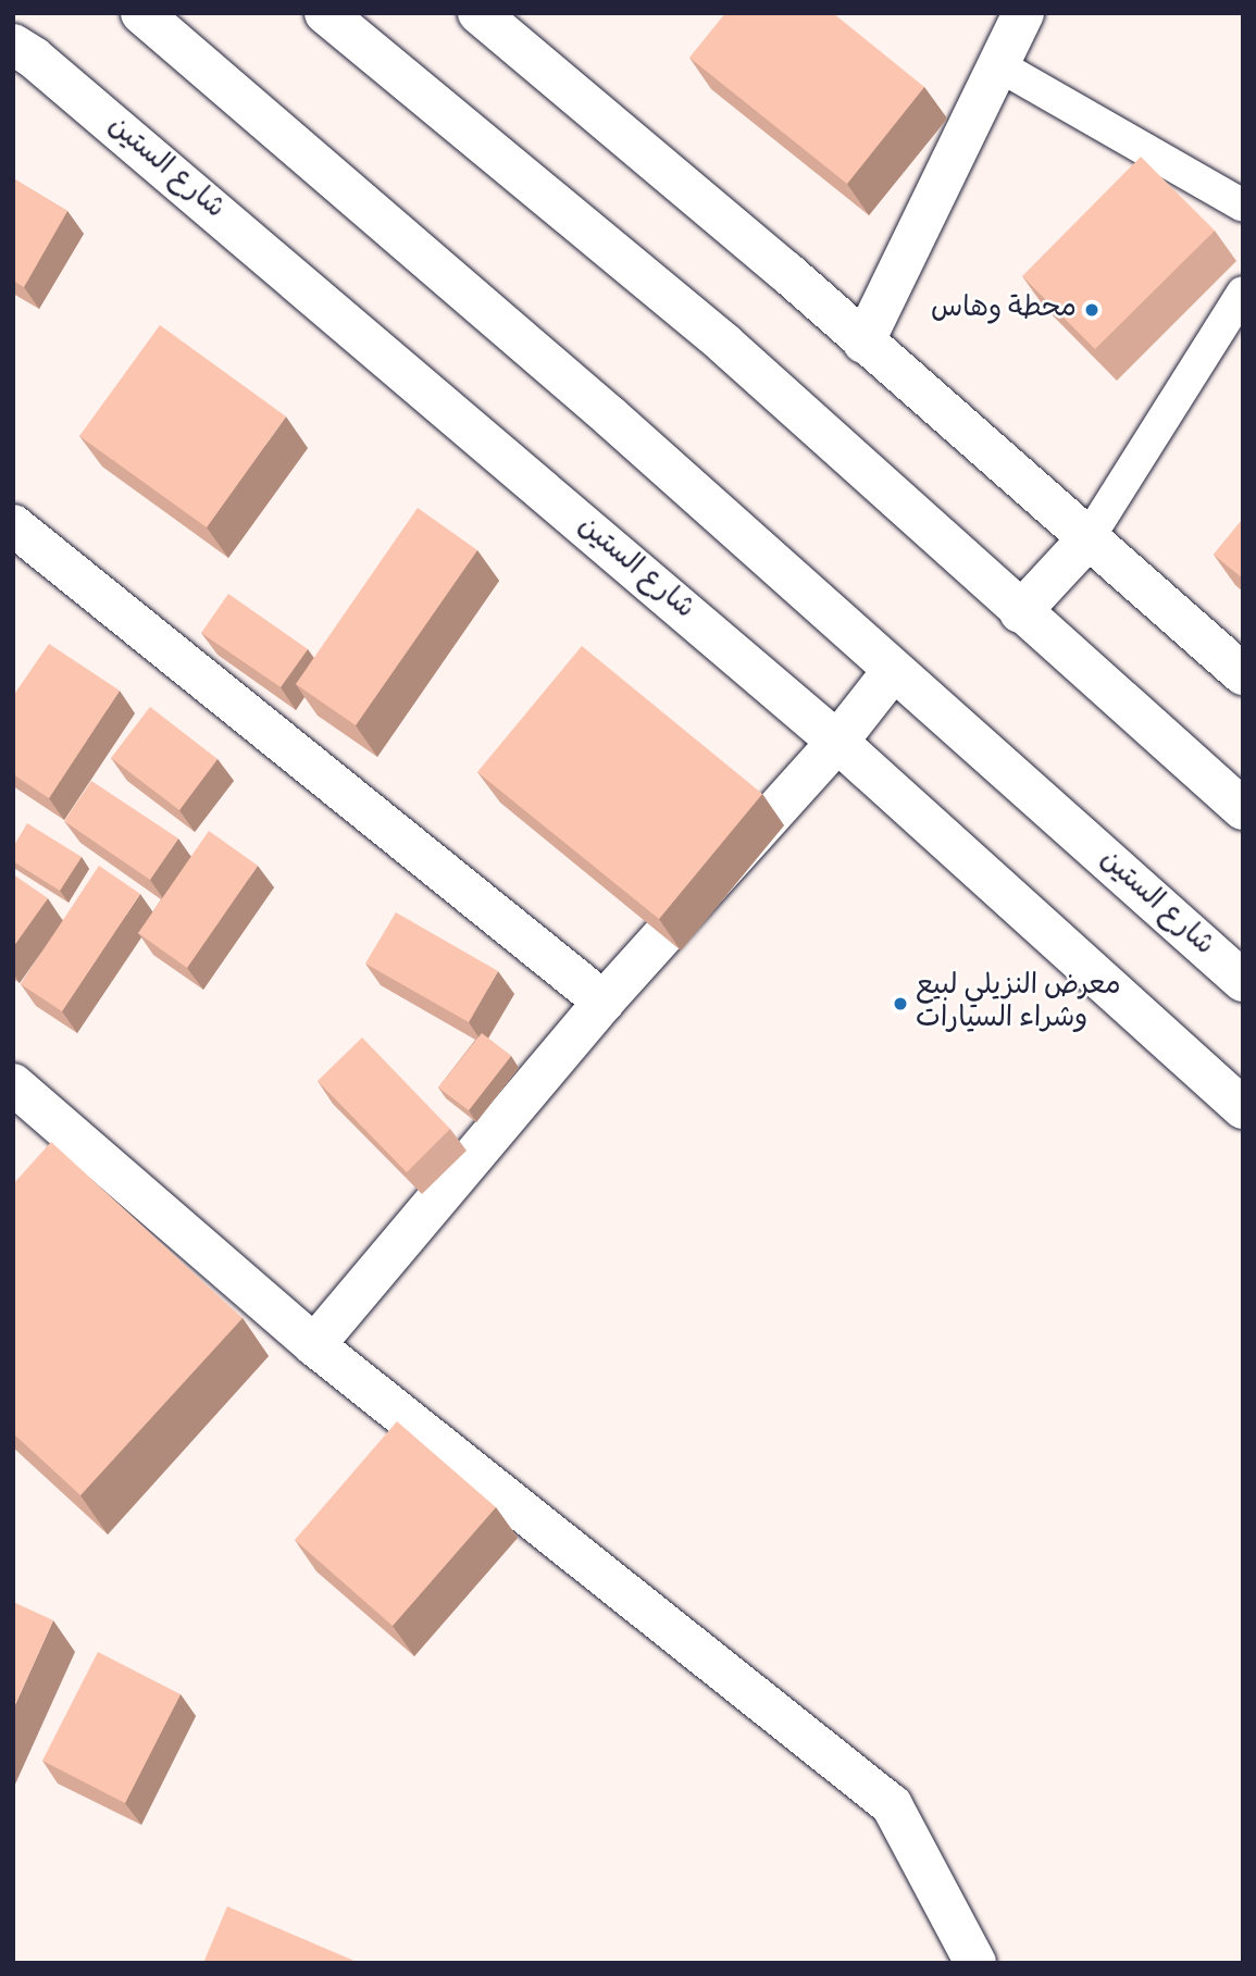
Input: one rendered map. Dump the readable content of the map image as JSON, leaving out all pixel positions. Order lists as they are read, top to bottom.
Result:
{
  "streets": {
    "main road": ["شارع الستين"]
  },
  "places": ["محطة وهاس", "معرض النزيلي لبيع وشراء السيارات"]
}
